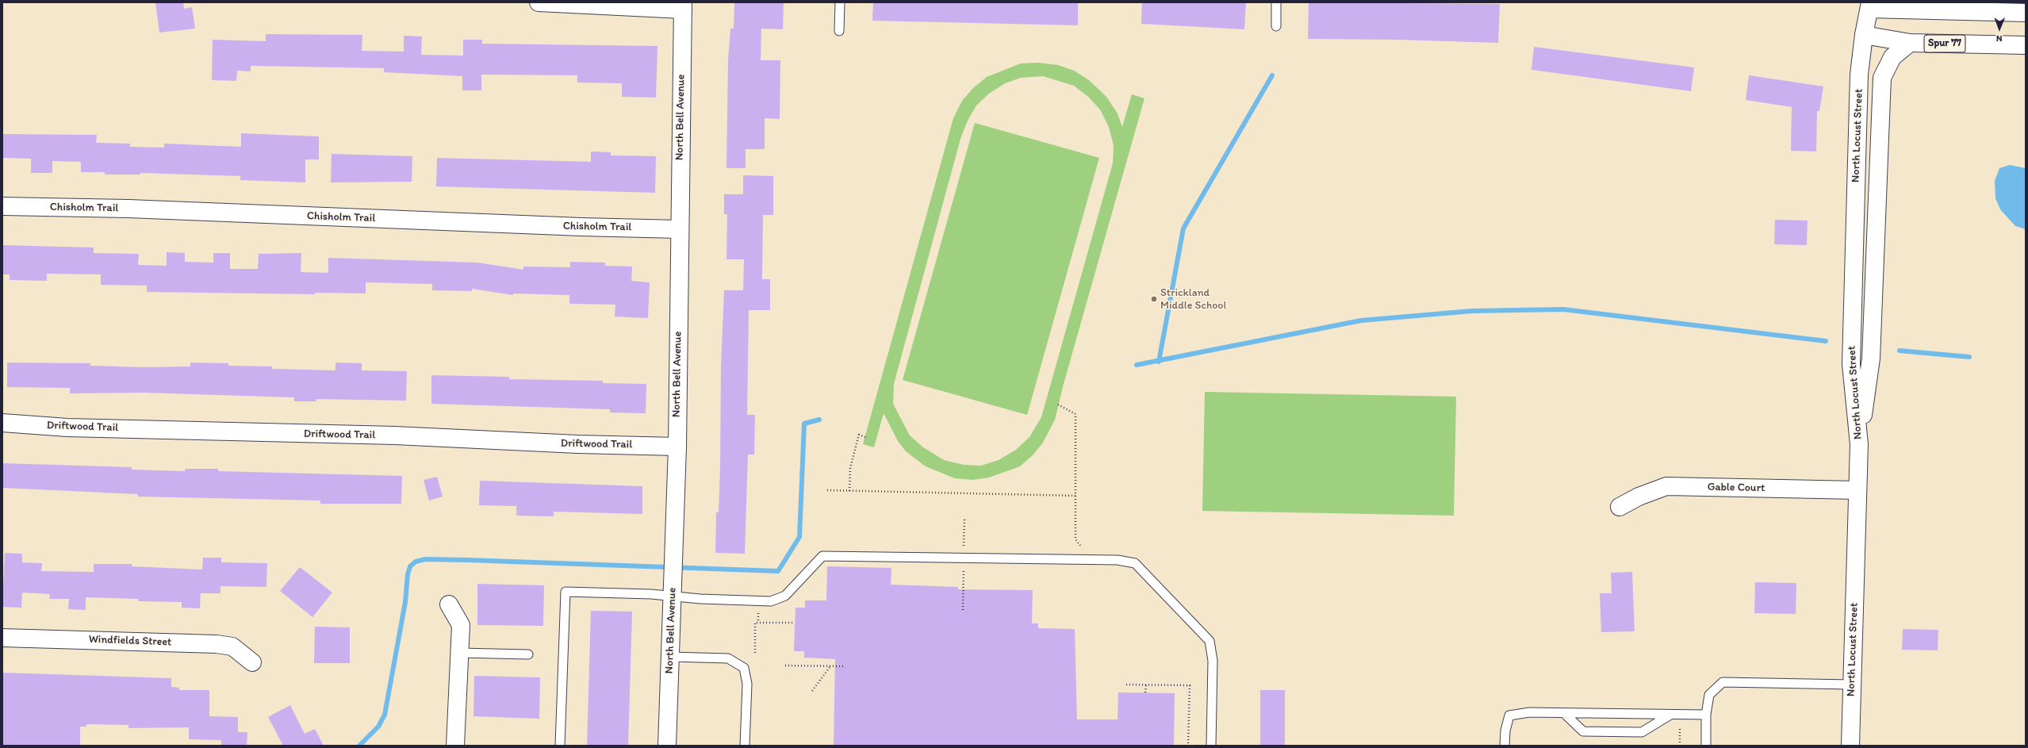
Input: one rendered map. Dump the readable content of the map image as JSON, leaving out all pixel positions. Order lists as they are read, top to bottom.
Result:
{
  "streets": {
    "street": [
      "Spur 77",
      "North Bell Avenue",
      "North Locust Street",
      "Chisholm Trail",
      "Driftwood Trail",
      "Gable Court",
      "Windfields Street"
    ]
  },
  "crossings": [
    ["Spur 77", "North Locust Street"],
    ["North Bell Avenue", "Chisholm Trail"],
    ["North Bell Avenue", "Driftwood Trail"],
    ["North Locust Street", "Gable Court"]
  ],
  "places": ["Strickland Middle School"],
  "north": "bottom"
}
